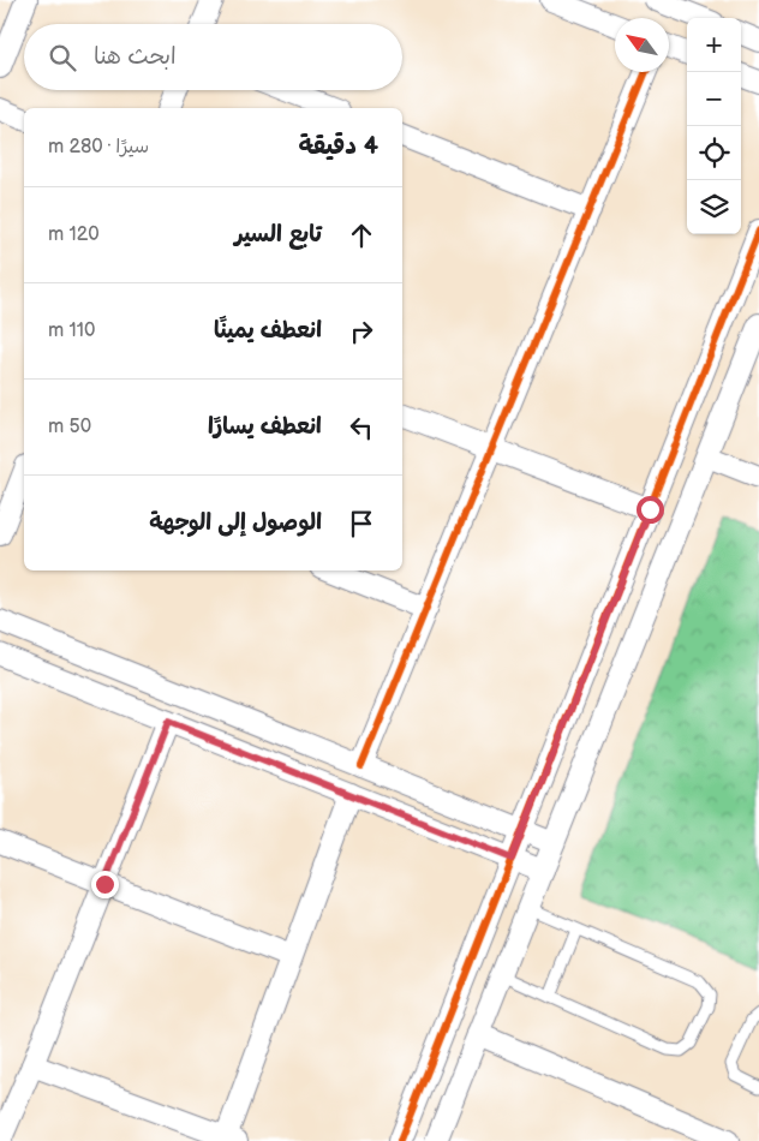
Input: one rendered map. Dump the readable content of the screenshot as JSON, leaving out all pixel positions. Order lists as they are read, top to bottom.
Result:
{
  "north": "top left",
  "page": {
    "map_buttons": ["+", "−"],
    "search": "ابحث هنا",
    "heading": ["4 دقيقة", "سيرًا · 280 m"],
    "list": [
      ["تابع السير", "120 m"],
      ["انعطف يمينًا", "110 m"],
      ["انعطف يسارًا", "50 m"],
      "الوصول إلى الوجهة"
    ]
  }
}
